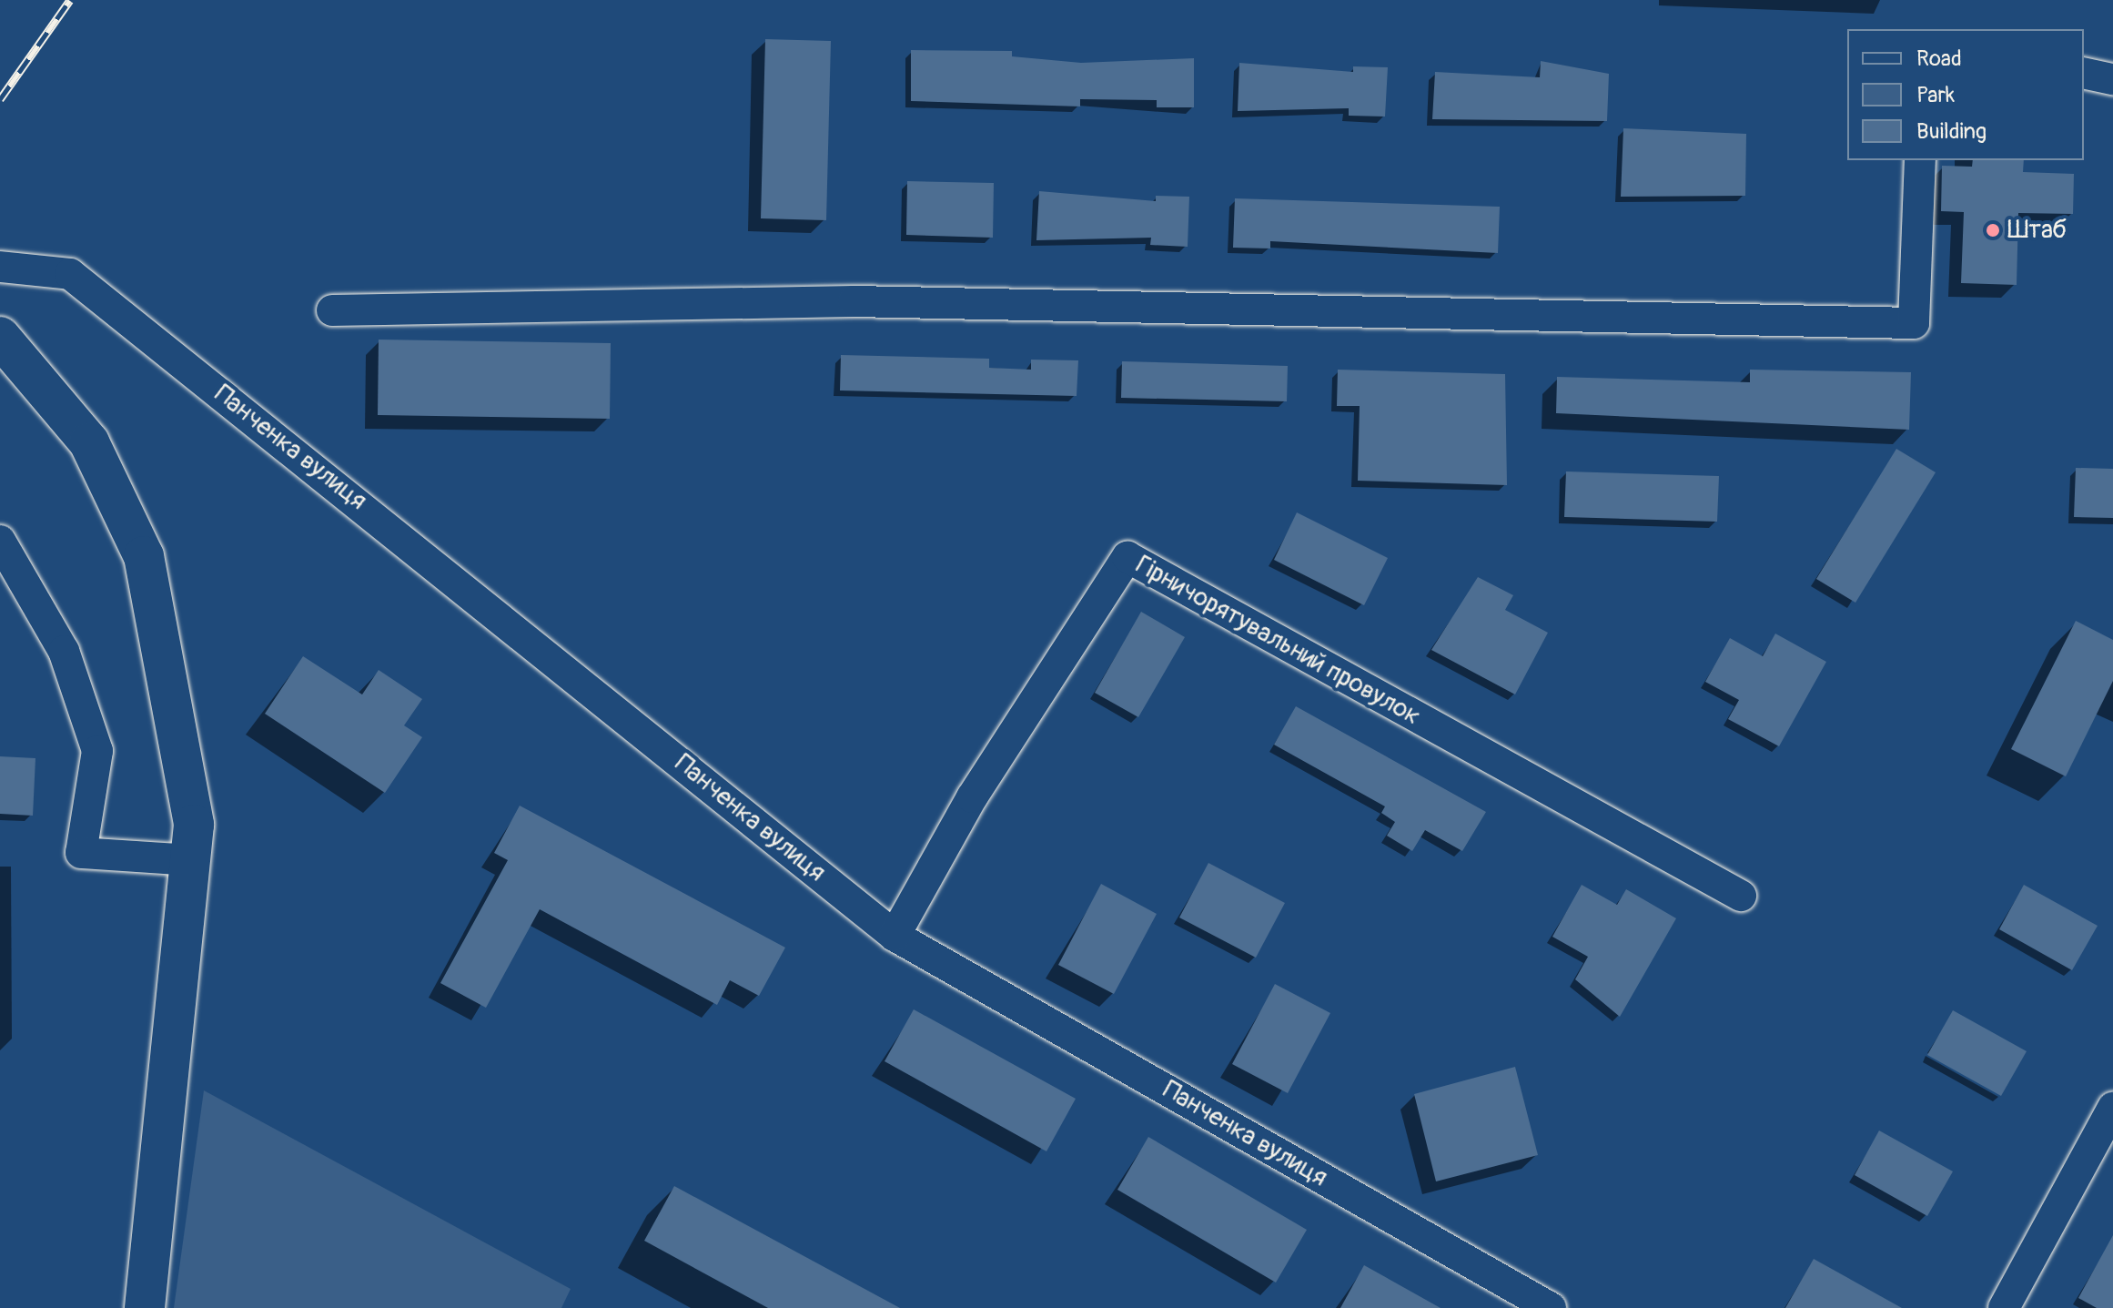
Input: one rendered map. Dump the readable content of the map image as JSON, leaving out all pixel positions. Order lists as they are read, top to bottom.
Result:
{
  "streets": {
    "street": ["Панченка вулиця", "Гірничорятувальний провулок"]
  },
  "crossings": [
    ["Панченка вулиця", "Гірничорятувальний провулок"]
  ],
  "places": ["Штаб"],
  "legend": ["Road", "Park", "Building"]
}
